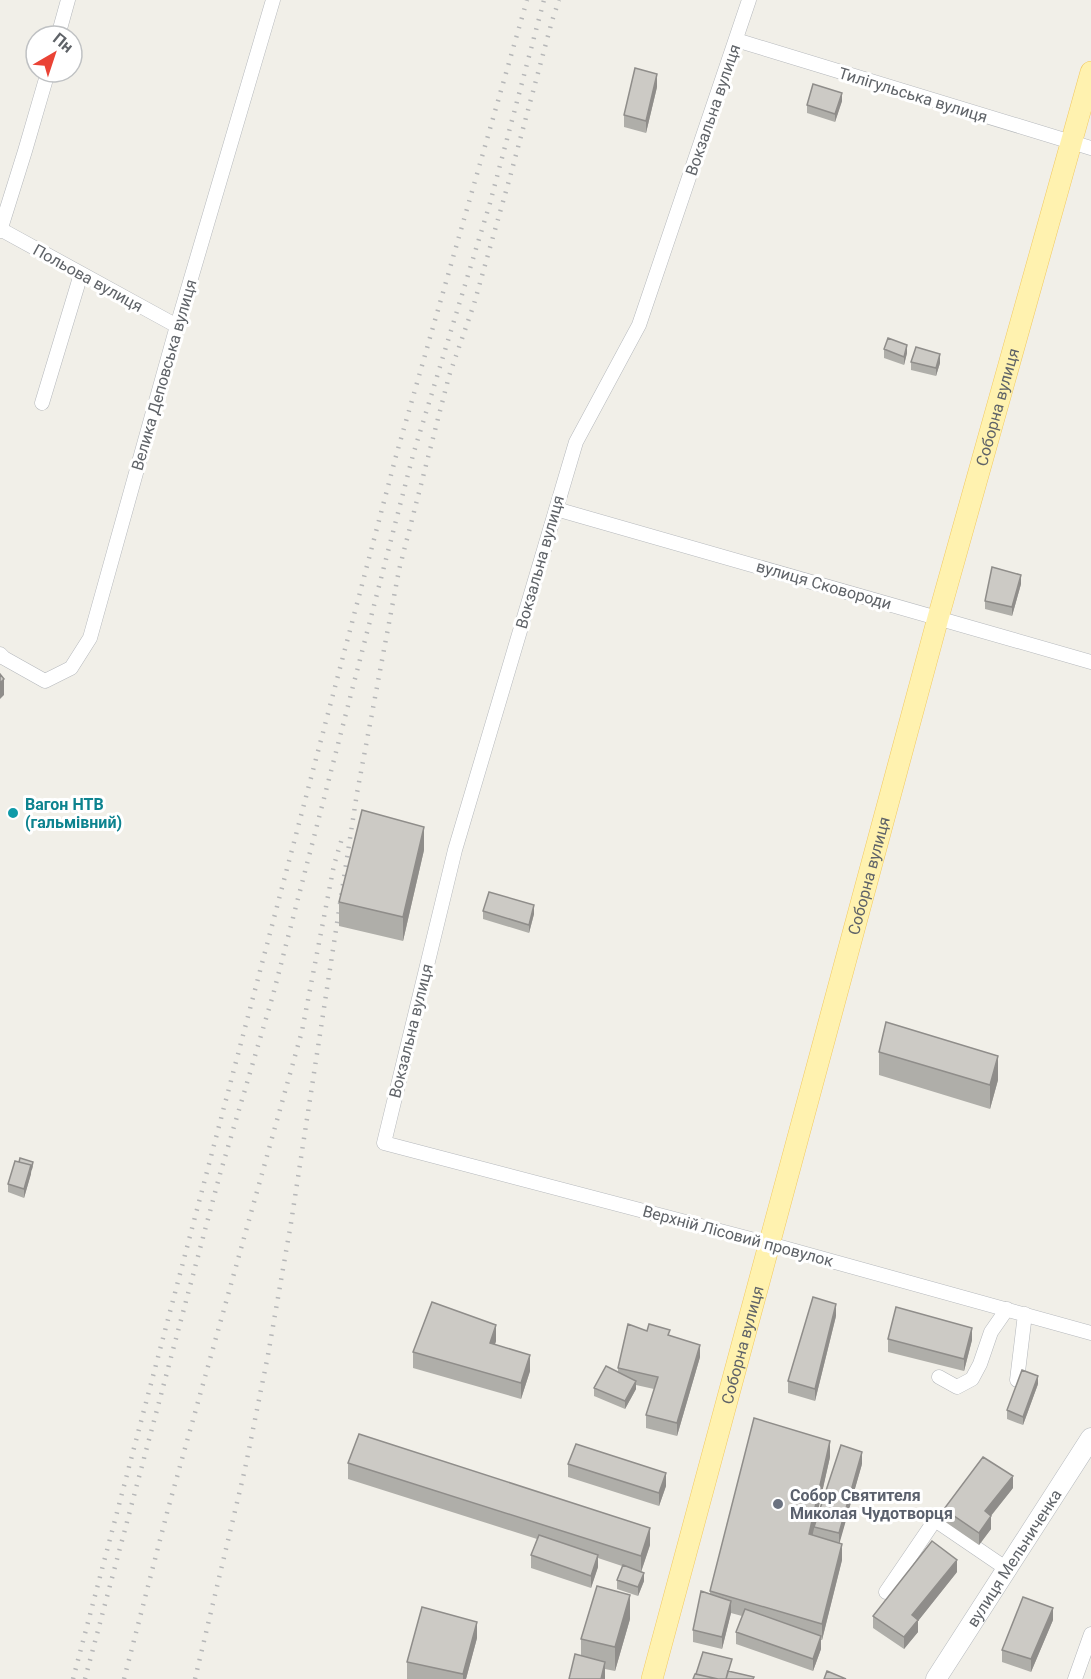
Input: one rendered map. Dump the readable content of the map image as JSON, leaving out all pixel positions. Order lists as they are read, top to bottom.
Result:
{
  "streets": {
    "main road": ["Соборна вулиця"],
    "street": [
      "Тилігульська вулиця",
      "Вокзальна вулиця",
      "Польова вулиця",
      "Велика Деповська вулиця",
      "вулиця Сковороди",
      "Верхній Лісовий провулок",
      "вулиця Мельниченка"
    ]
  },
  "crossings": [
    ["Тилігульська вулиця", "Вокзальна вулиця"],
    ["Тилігульська вулиця", "Соборна вулиця"],
    ["Вокзальна вулиця", "вулиця Сковороди"],
    ["Вокзальна вулиця", "Верхній Лісовий провулок"],
    ["Польова вулиця", "Велика Деповська вулиця"],
    ["Соборна вулиця", "вулиця Сковороди"],
    ["Соборна вулиця", "Верхній Лісовий провулок"]
  ],
  "places": ["Вагон НТВ (гальмівний)", "Собор Святителя Миколая Чудотворця"],
  "north": "top right"
}
